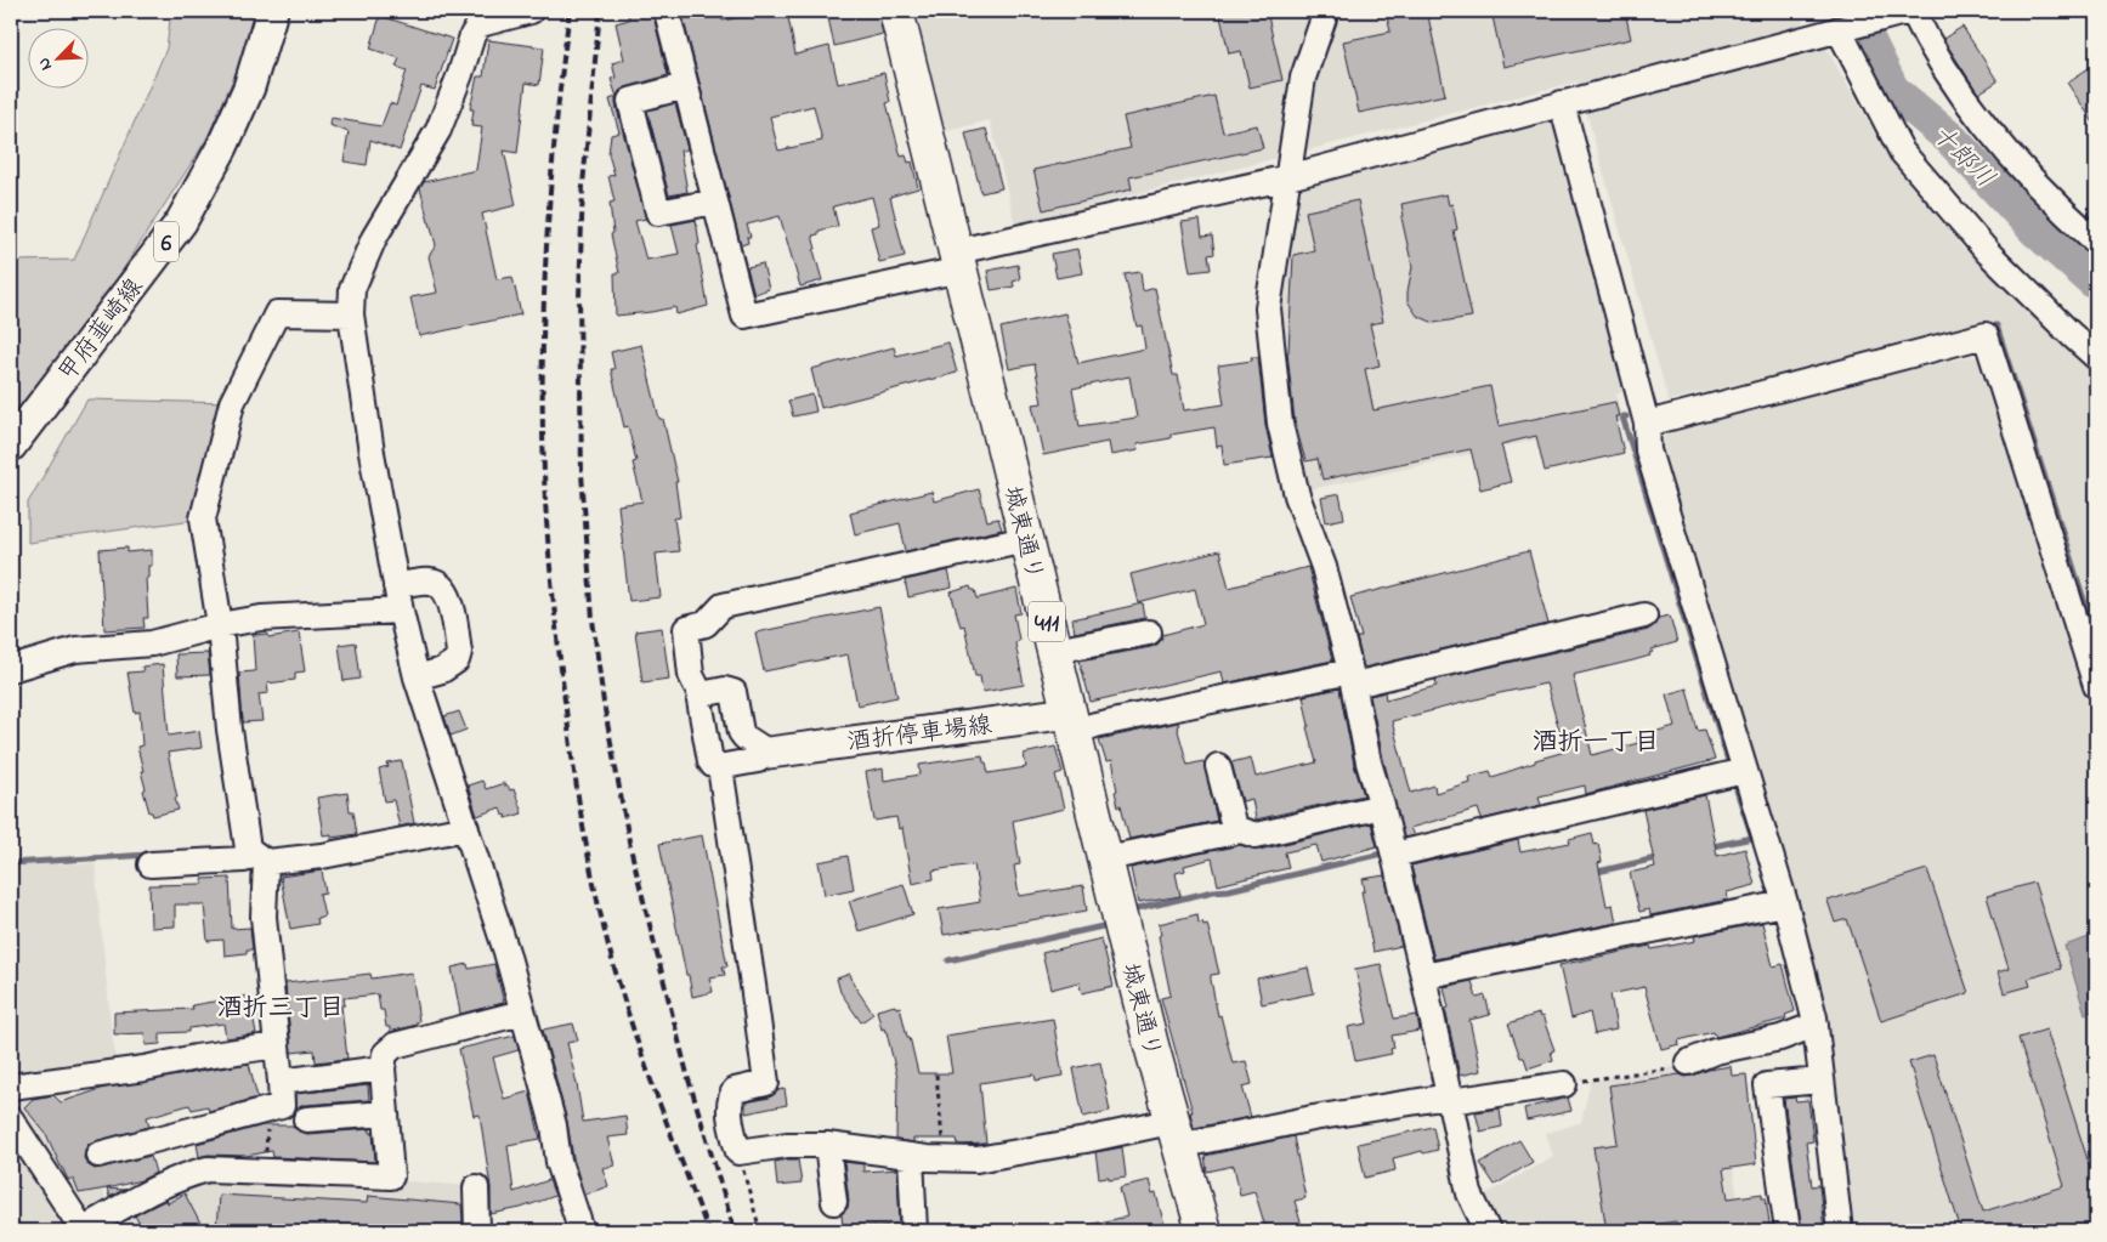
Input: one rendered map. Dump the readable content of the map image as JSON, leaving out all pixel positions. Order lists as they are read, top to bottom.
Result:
{
  "streets": {
    "highway": ["城東通り", "411"],
    "main road": ["6", "甲府韮崎線", "酒折停車場線"]
  },
  "crossings": [
    ["城東通り", "酒折停車場線"]
  ],
  "districts": ["酒折一丁目", "酒折三丁目"],
  "water": ["十郎川"],
  "north": "bottom left"
}
